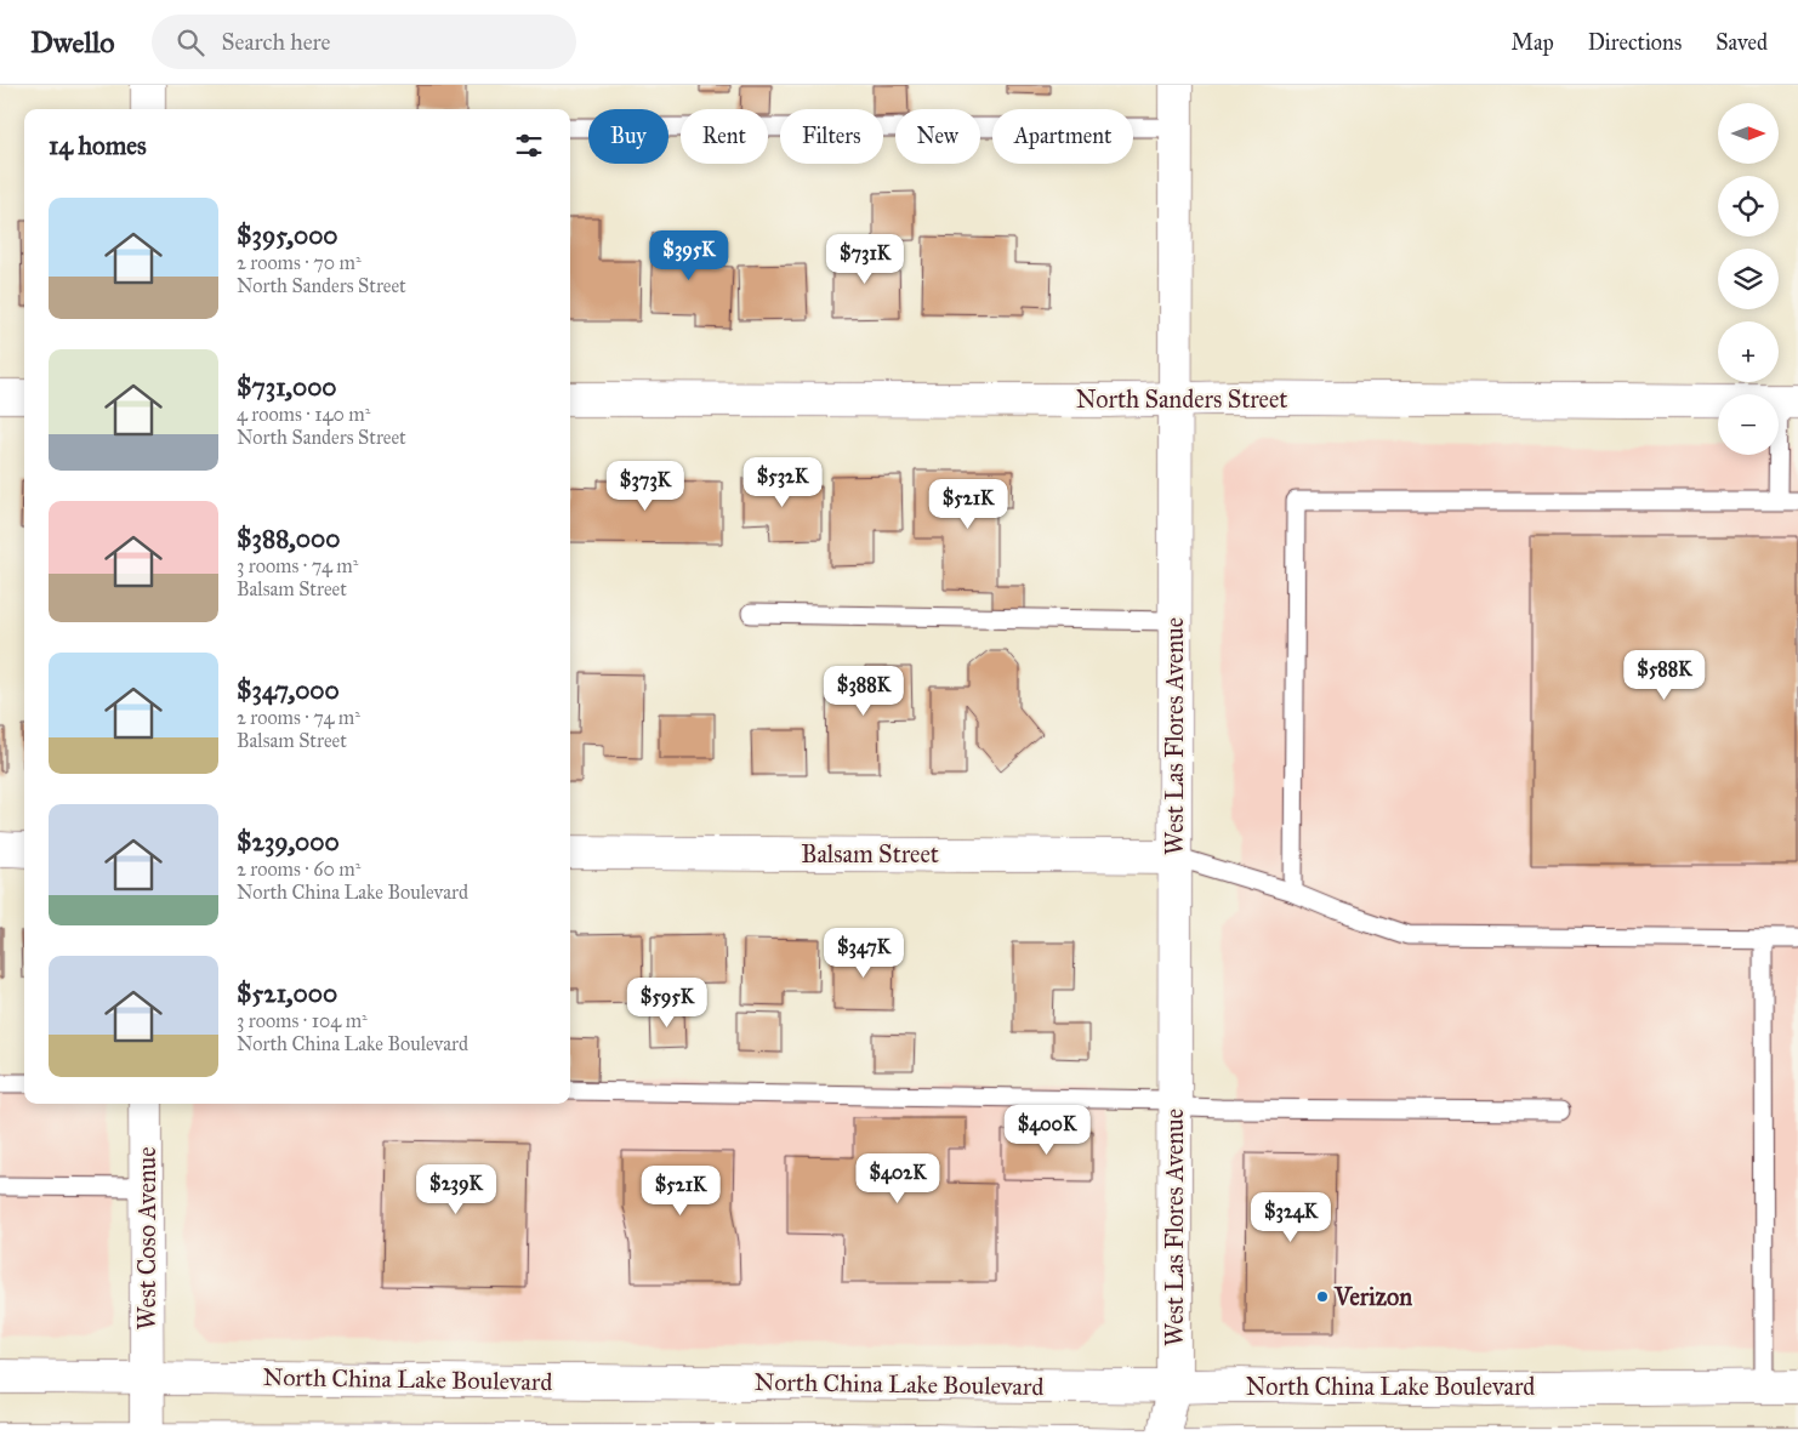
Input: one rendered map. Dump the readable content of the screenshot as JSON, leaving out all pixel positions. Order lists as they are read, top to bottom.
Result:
{
  "streets": {
    "main road": [
      "North Sanders Street",
      "West Las Flores Avenue",
      "Balsam Street",
      "West Coso Avenue",
      "North China Lake Boulevard"
    ]
  },
  "crossings": [
    ["North Sanders Street", "West Las Flores Avenue"],
    ["West Las Flores Avenue", "Balsam Street"],
    ["West Las Flores Avenue", "North China Lake Boulevard"],
    ["West Coso Avenue", "North China Lake Boulevard"]
  ],
  "places": ["Verizon"],
  "north": "right",
  "page": {
    "header": "Dwello",
    "search": "Search here",
    "nav": ["Map", "Directions", "Saved"],
    "map_buttons": ["+", "−"],
    "chip": [
      "Buy",
      "Rent",
      "Filters",
      "New",
      "Apartment"
    ],
    "heading": "14 homes",
    "list": [
      {
        "name": "$395,000",
        "note": "2 rooms · 70 m² · North Sanders Street"
      },
      {
        "name": "$731,000",
        "note": "4 rooms · 140 m² · North Sanders Street"
      },
      {
        "name": "$388,000",
        "note": "3 rooms · 74 m² · Balsam Street"
      },
      {
        "name": "$347,000",
        "note": "2 rooms · 74 m² · Balsam Street"
      },
      {
        "name": "$239,000",
        "note": "2 rooms · 60 m² · North China Lake Boulevard"
      },
      {
        "name": "$521,000",
        "note": "3 rooms · 104 m² · North China Lake Boulevard"
      }
    ],
    "price": [
      "$395K",
      "$731K",
      "$532K",
      "$373K",
      "$521K",
      "$588K",
      "$388K",
      "$347K",
      "$595K",
      "$400K",
      "$402K",
      "$239K",
      "$521K",
      "$324K"
    ]
  }
}
